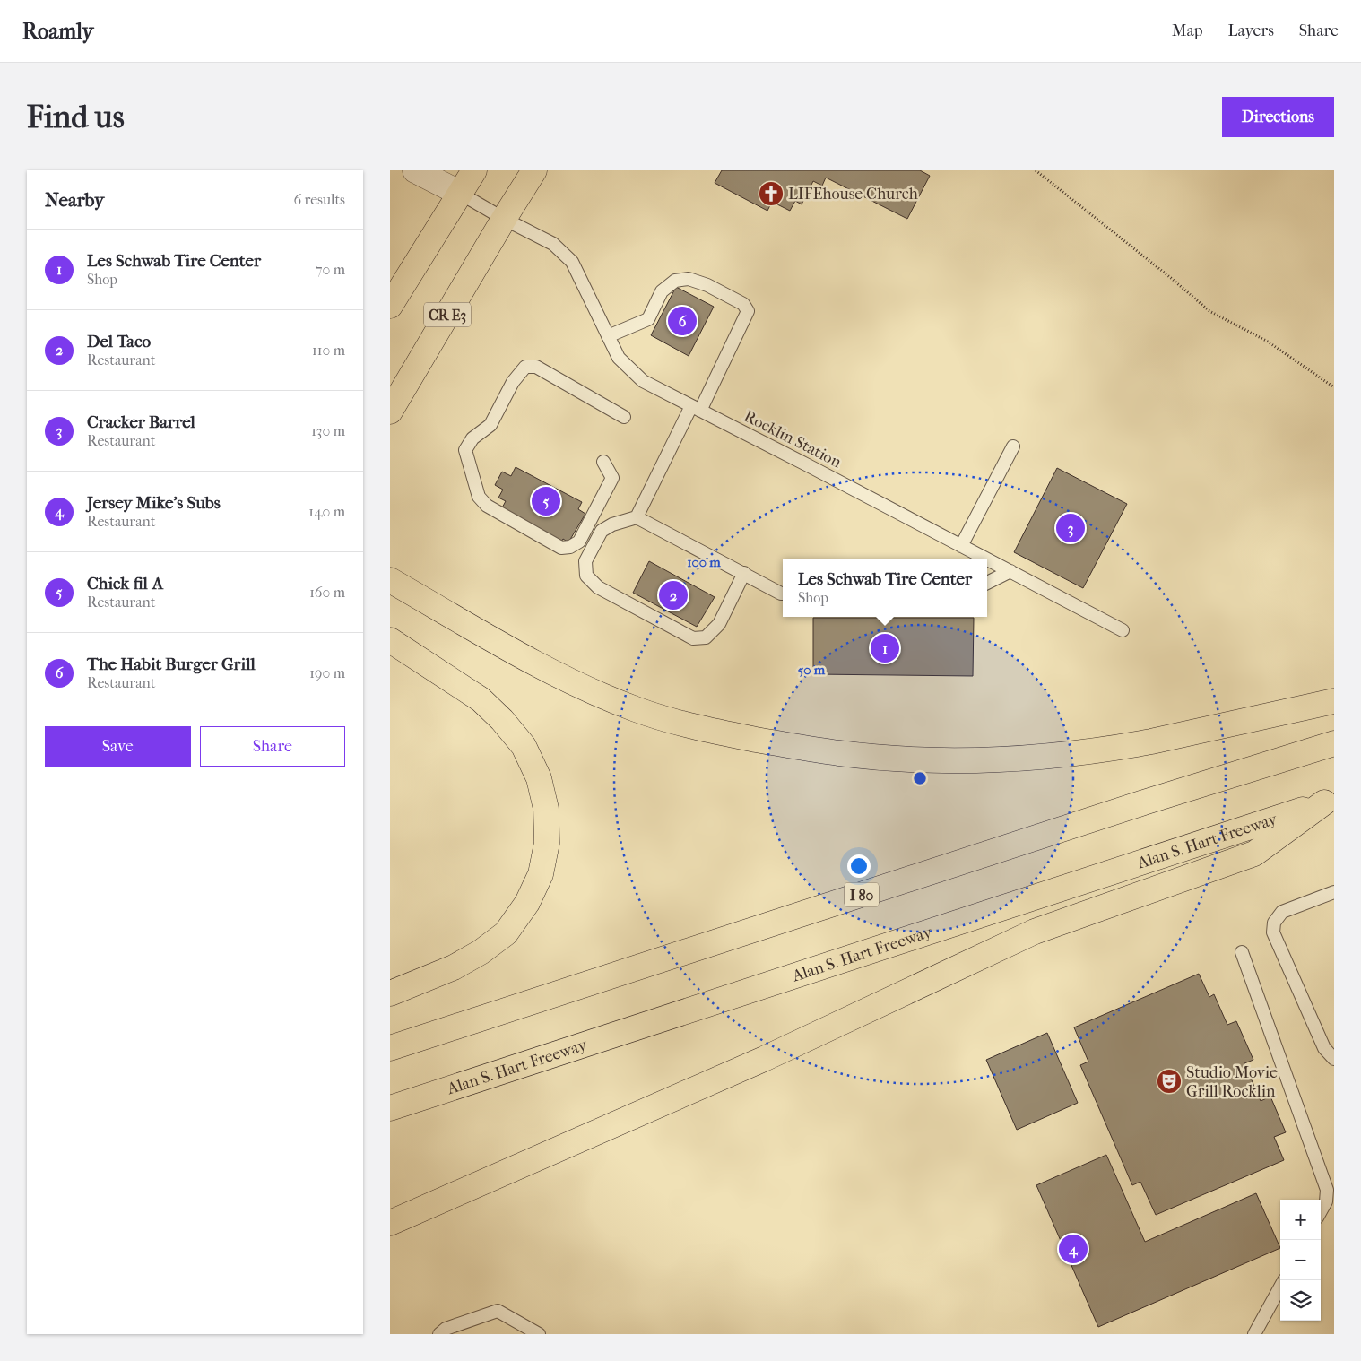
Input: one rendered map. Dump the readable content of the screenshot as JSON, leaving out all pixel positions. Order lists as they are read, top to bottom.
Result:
{
  "streets": {
    "main road": ["CR E3", "Alan S. Hart Freeway", "I 80"],
    "lane": ["Rocklin Station"]
  },
  "crossings": [
    ["CR E3", "Rocklin Station"]
  ],
  "places": {
    "church": ["LIFEhouse Church"],
    "theatre": ["Studio Movie Grill Rocklin"]
  },
  "page": {
    "header": "Roamly",
    "nav": ["Map", "Layers", "Share"],
    "buttons": [
      "Directions",
      ["Save", "Share"]
    ],
    "title": "Find us",
    "heading": ["Nearby", "6 results"],
    "list": [
      {
        "mark": "1",
        "name": "Les Schwab Tire Center",
        "note": "Shop",
        "value": "70 m"
      },
      {
        "mark": "2",
        "name": "Del Taco",
        "note": "Restaurant",
        "value": "110 m"
      },
      {
        "mark": "3",
        "name": "Cracker Barrel",
        "note": "Restaurant",
        "value": "130 m"
      },
      {
        "mark": "4",
        "name": "Jersey Mike's Subs",
        "note": "Restaurant",
        "value": "140 m"
      },
      {
        "mark": "5",
        "name": "Chick-fil-A",
        "note": "Restaurant",
        "value": "160 m"
      },
      {
        "mark": "6",
        "name": "The Habit Burger Grill",
        "note": "Restaurant",
        "value": "190 m"
      }
    ],
    "pins": [
      "6",
      "5",
      "3",
      "2",
      "1",
      "4"
    ],
    "popup": ["Les Schwab Tire Center", "Shop"],
    "map_buttons": ["+", "−"]
  },
  "rings": ["100 m", "50 m"]
}
